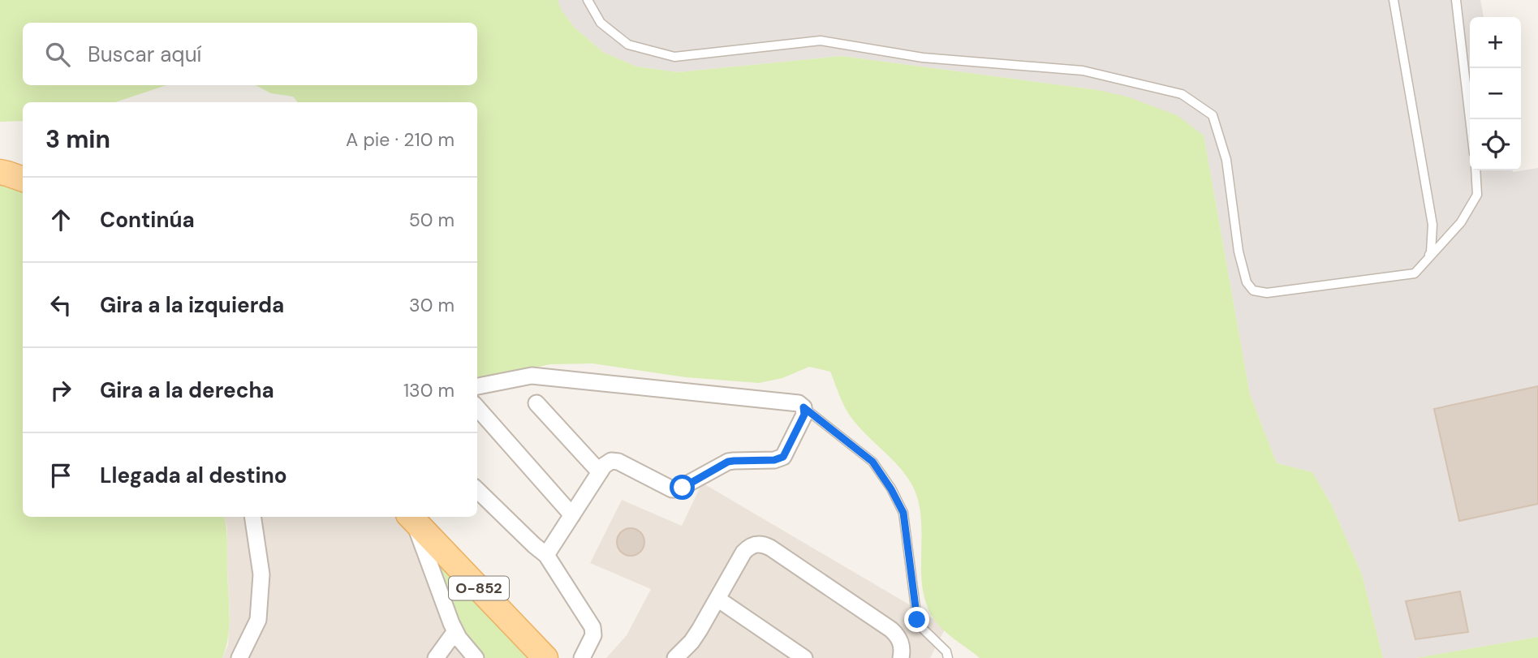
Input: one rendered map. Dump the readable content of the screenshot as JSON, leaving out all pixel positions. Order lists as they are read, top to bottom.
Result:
{
  "streets": {
    "main road": ["O-852"]
  },
  "page": {
    "map_buttons": ["+", "−"],
    "search": "Buscar aquí",
    "heading": ["3 min", "A pie · 210 m"],
    "list": [
      ["Continúa", "50 m"],
      ["Gira a la izquierda", "30 m"],
      ["Gira a la derecha", "130 m"],
      "Llegada al destino"
    ]
  }
}
